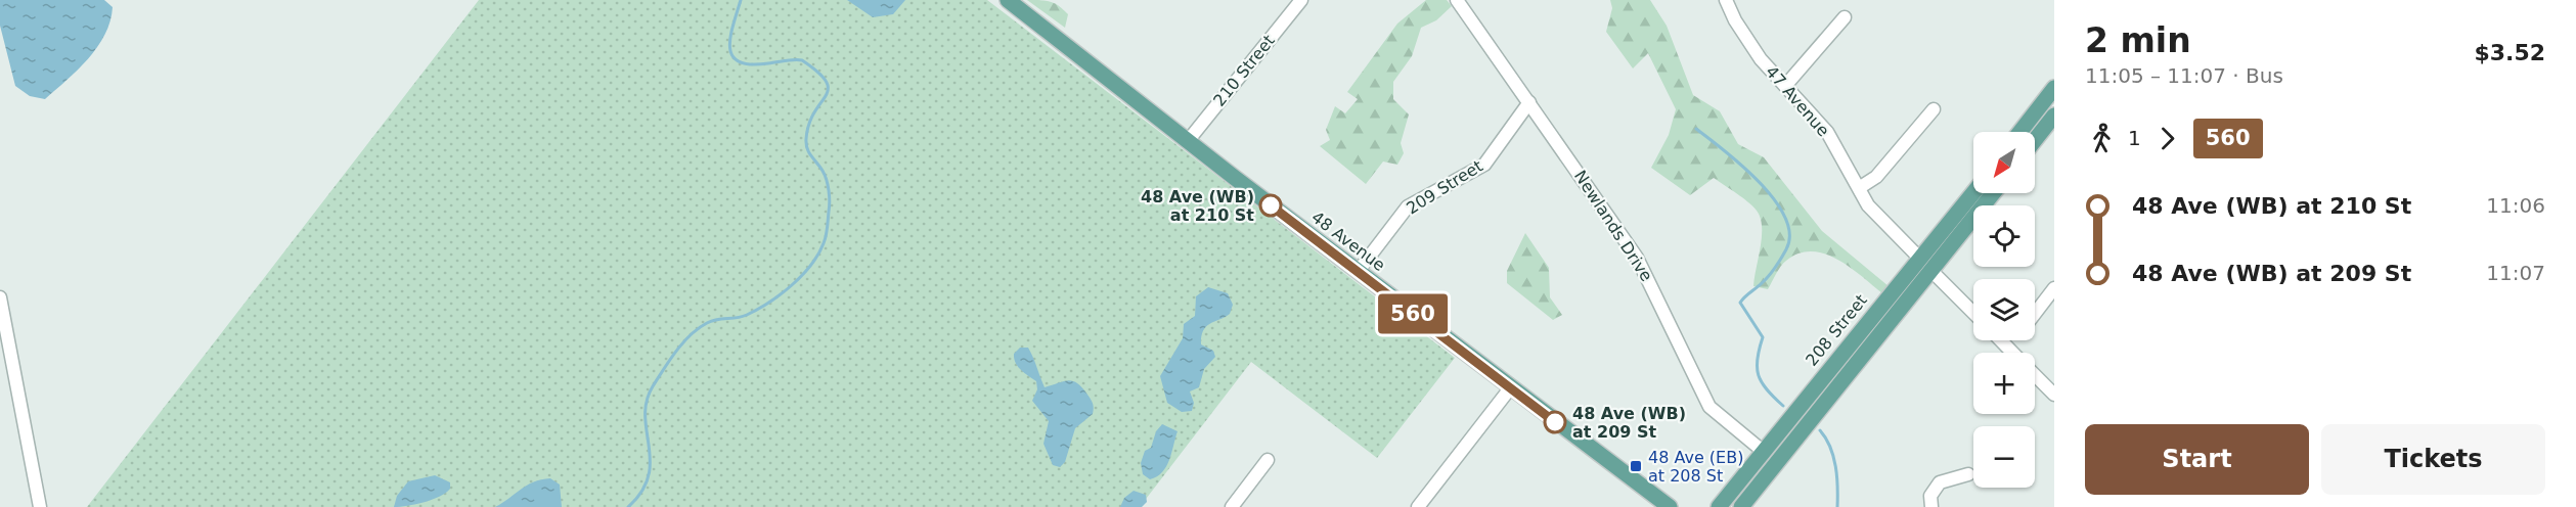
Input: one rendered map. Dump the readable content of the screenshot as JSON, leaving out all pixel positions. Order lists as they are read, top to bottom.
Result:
{
  "streets": {
    "main road": ["48 Avenue", "208 Street"],
    "street": [
      "210 Street",
      "47 Avenue",
      "209 Street",
      "Newlands Drive"
    ]
  },
  "crossings": [
    ["210 Street", "48 Avenue"],
    ["47 Avenue", "208 Street"],
    ["209 Street", "Newlands Drive"],
    ["209 Street", "48 Avenue"],
    ["Newlands Drive", "208 Street"]
  ],
  "places": {
    "other": ["48 Ave (WB) at 210 St", "48 Ave (WB) at 209 St"],
    "transit": ["48 Ave (EB) at 208 St"]
  },
  "lines": ["bus line 560"],
  "north": "bottom left",
  "page": {
    "on_map": "560",
    "heading": ["2 min", "11:05 – 11:07 · Bus", "$3.52"],
    "legs": ["1", "560"],
    "map_buttons": ["+", "−"],
    "list": [
      {
        "name": "48 Ave (WB) at 210 St",
        "value": "11:06"
      },
      {
        "name": "48 Ave (WB) at 209 St",
        "value": "11:07"
      }
    ],
    "buttons": ["Start", "Tickets"]
  }
}
